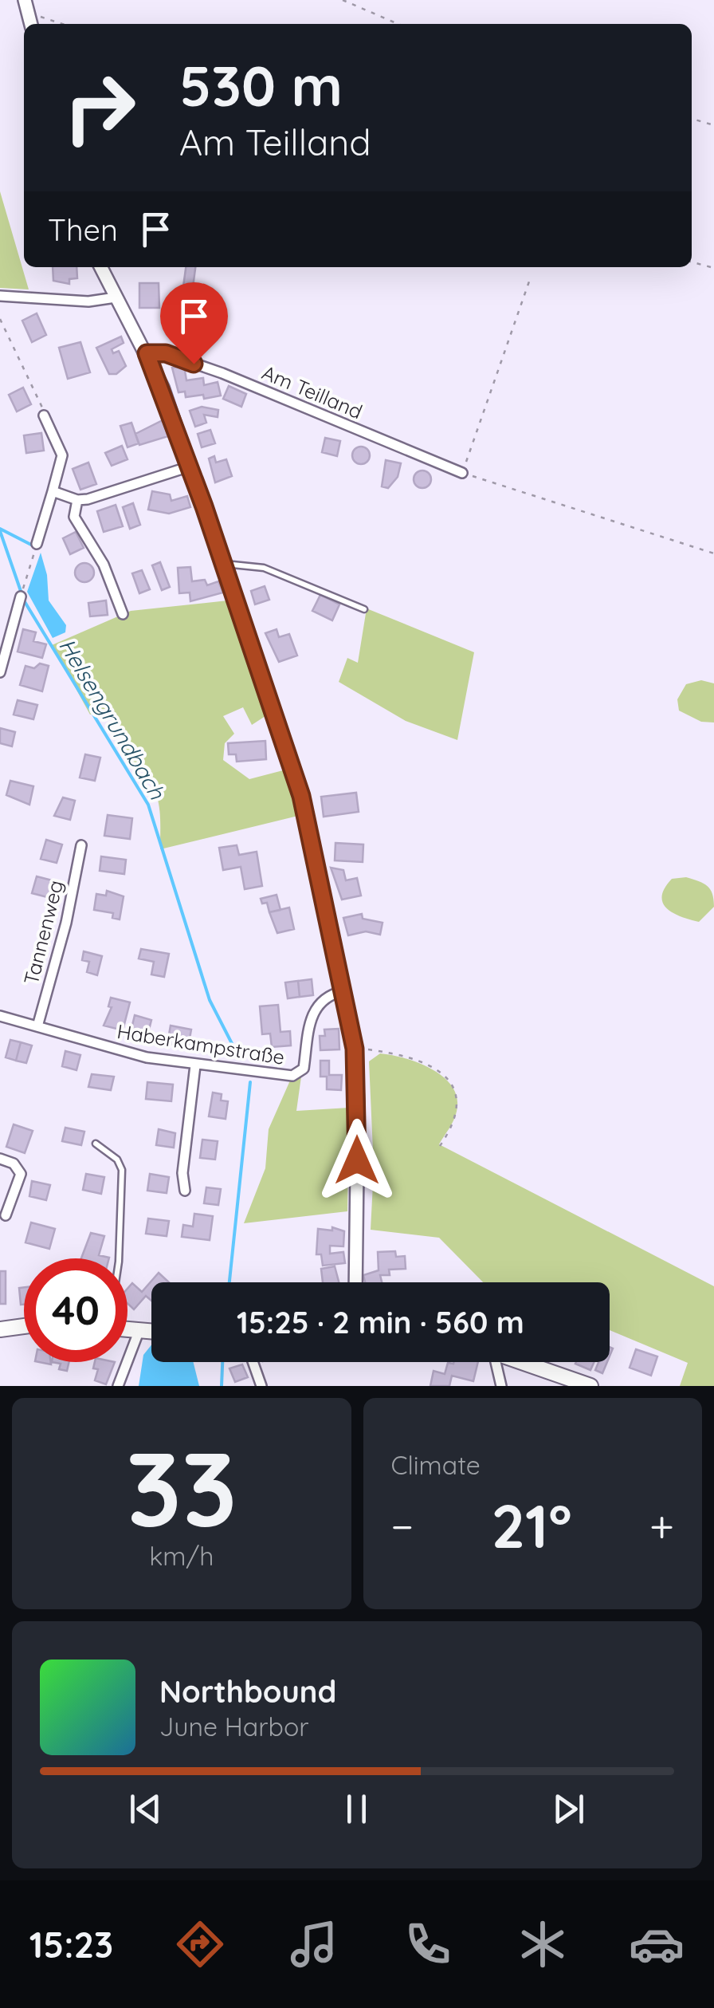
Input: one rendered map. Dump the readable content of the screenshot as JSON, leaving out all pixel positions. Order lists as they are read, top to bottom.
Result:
{
  "streets": {
    "street": ["Am Teilland", "Tannenweg", "Haberkampstraße"]
  },
  "crossings": [
    ["Tannenweg", "Haberkampstraße"]
  ],
  "water": ["Helsengrundbach"],
  "page": {
    "turn": ["530 m", "Am Teilland"],
    "then": "Then",
    "limit": "40",
    "trip": "15:25 · 2 min · 560 m",
    "tile": [
      ["33", "km/h"],
      "Climate"
    ],
    "heat": ["−", "21°", "+"],
    "song": ["Northbound", "June Harbor"],
    "tabs": "15:23"
  }
}
